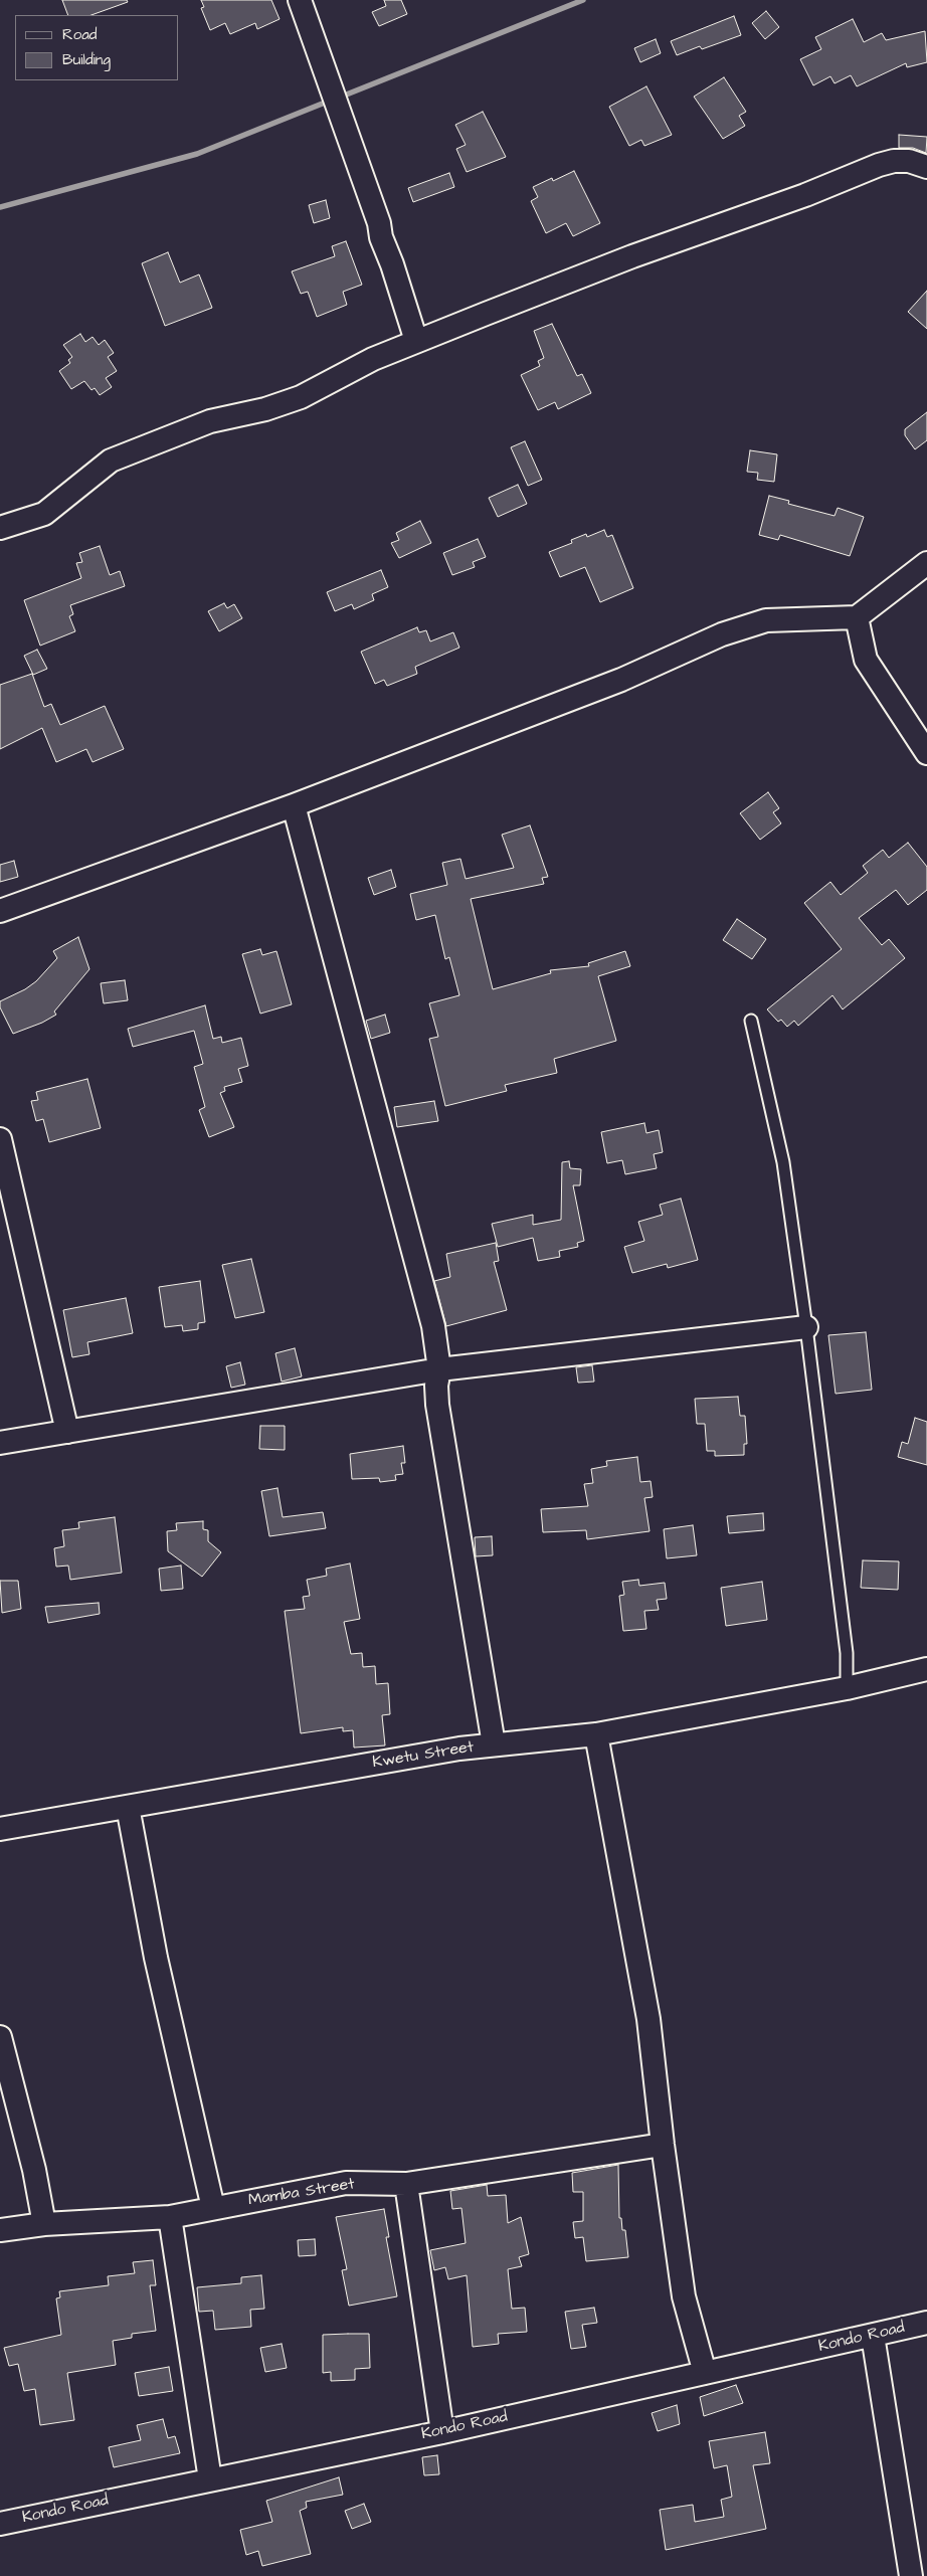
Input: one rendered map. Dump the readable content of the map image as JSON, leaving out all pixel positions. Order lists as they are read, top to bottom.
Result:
{
  "streets": {
    "street": ["Kwetu Street", "Mamba Street", "Kondo Road"]
  },
  "legend": ["Road", "Building"]
}
